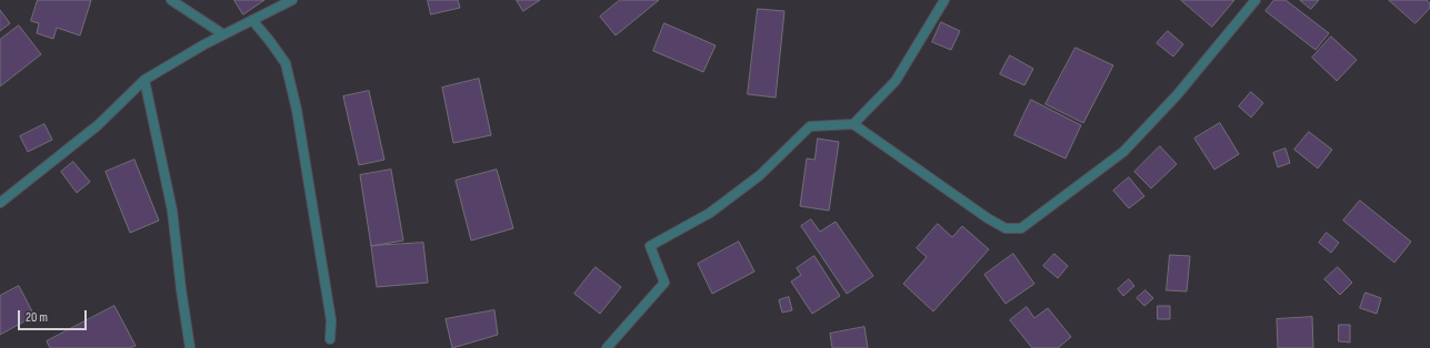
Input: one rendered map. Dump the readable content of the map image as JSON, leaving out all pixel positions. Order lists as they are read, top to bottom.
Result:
{
  "scale_bar": "20 m"
}
